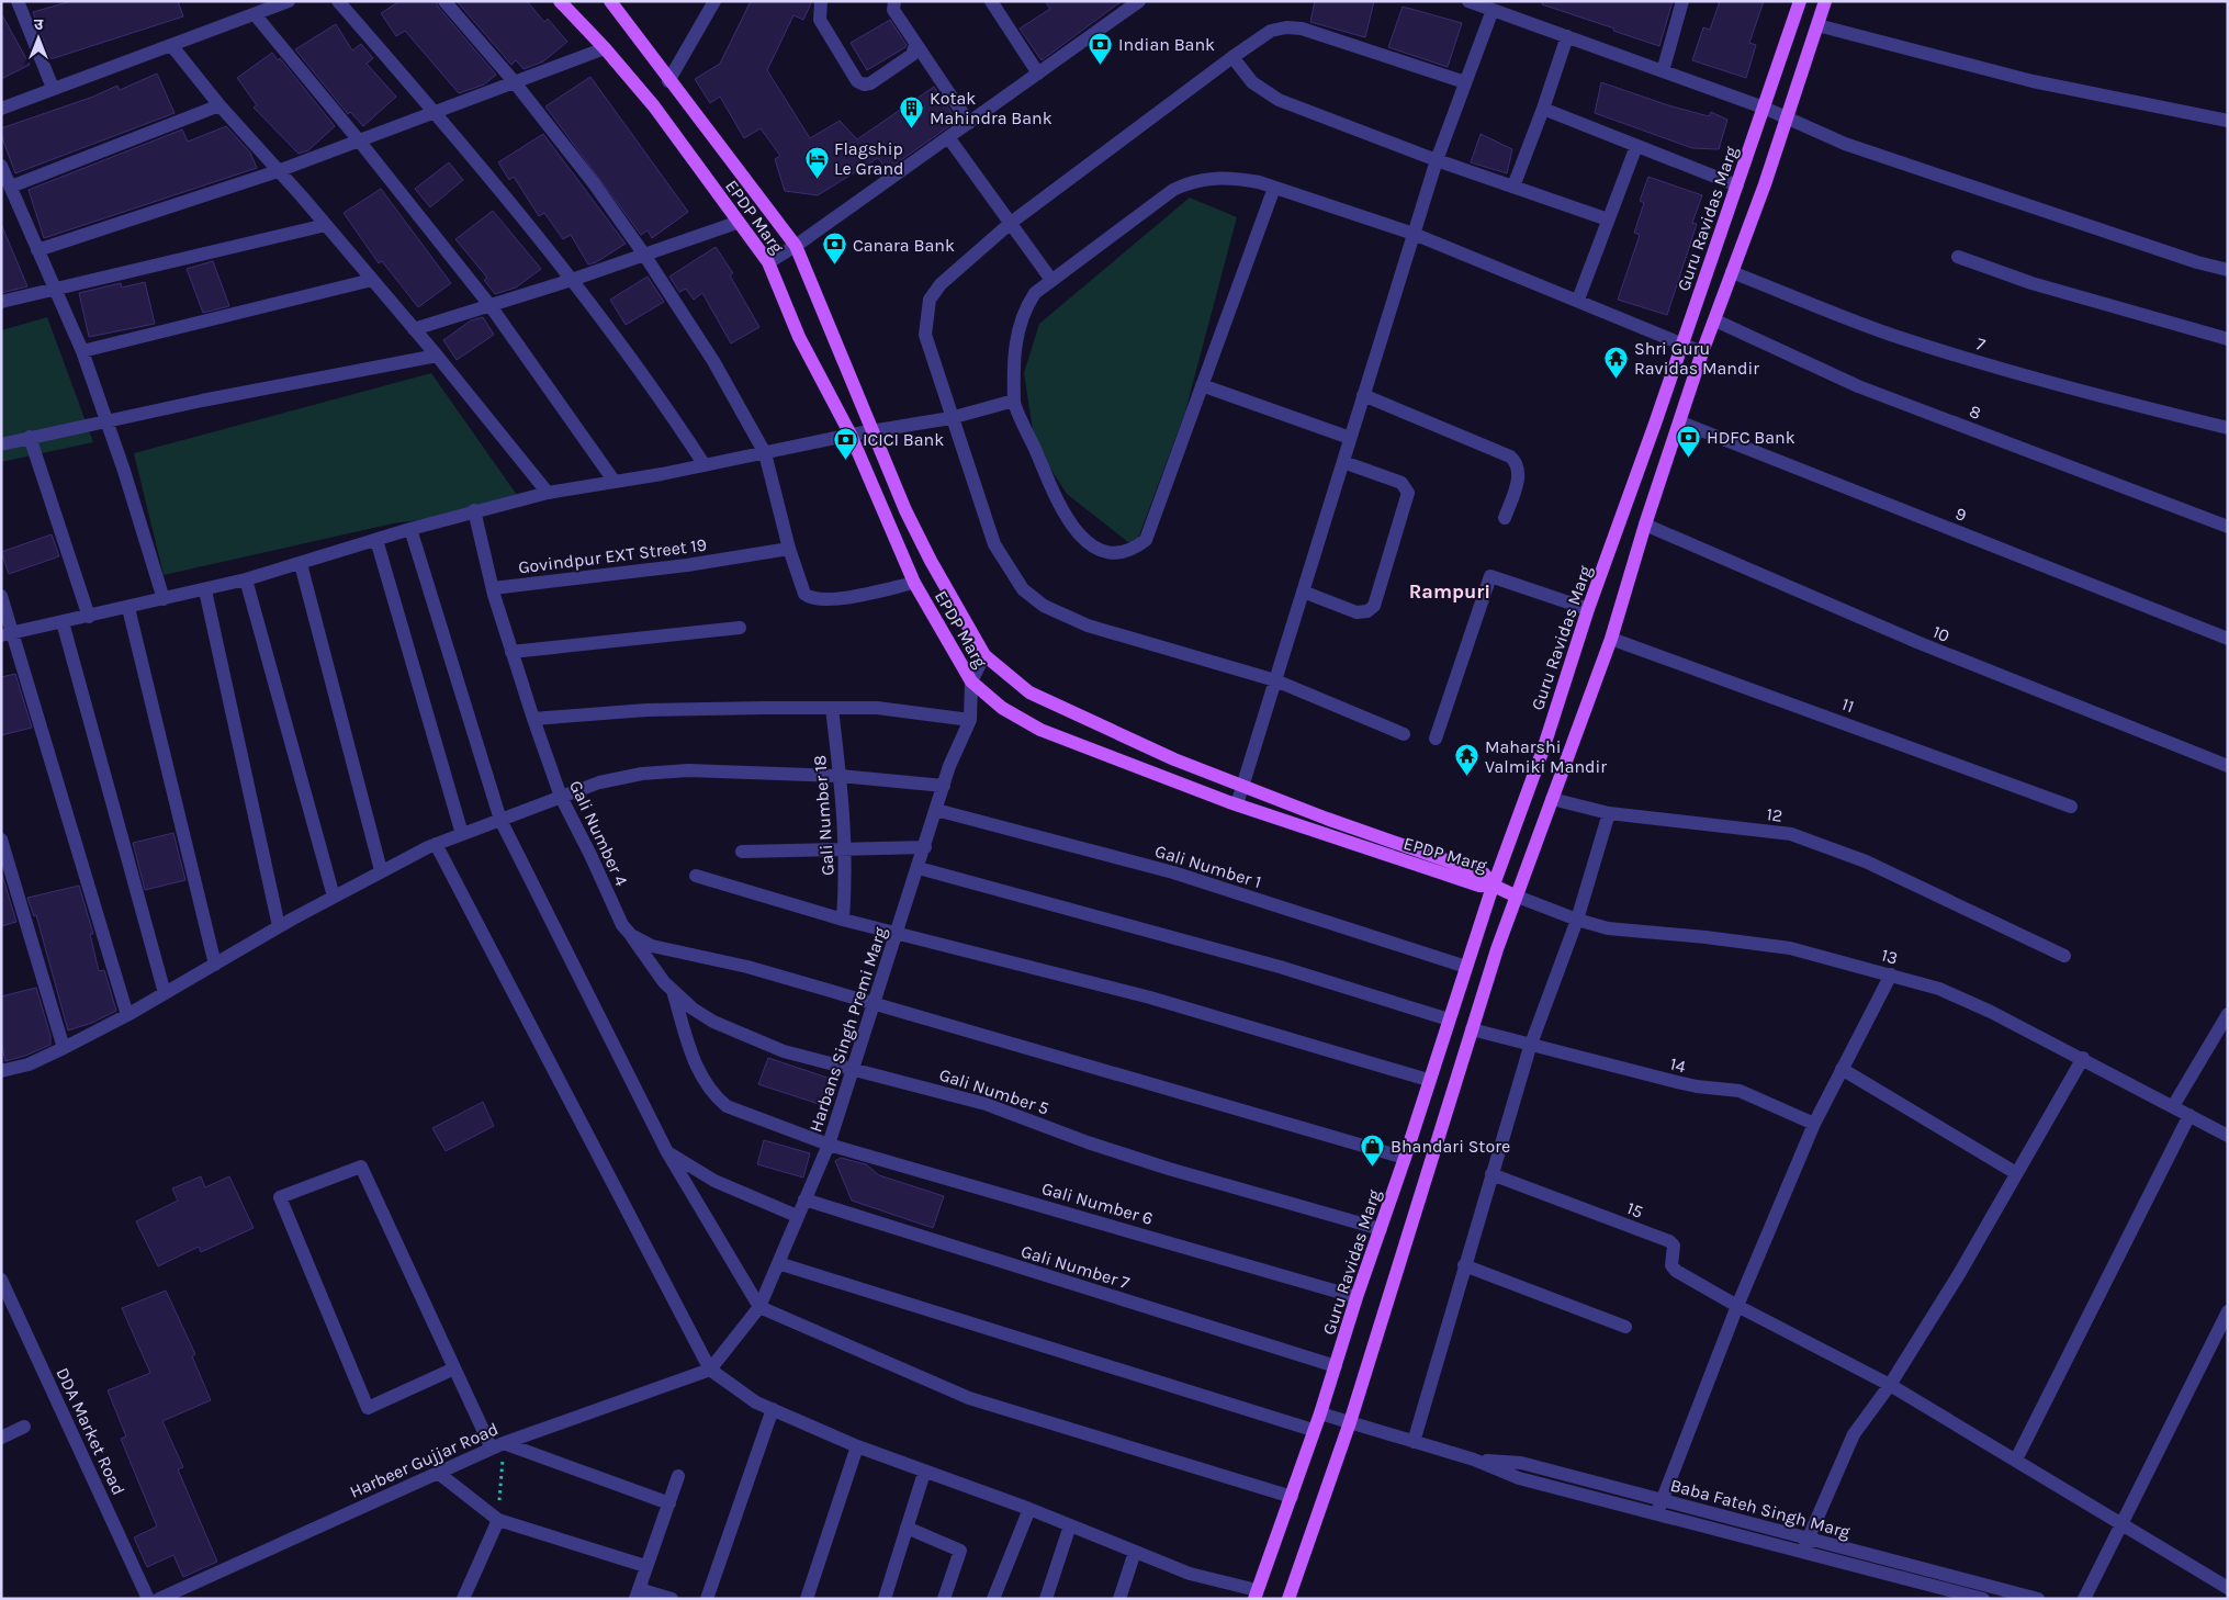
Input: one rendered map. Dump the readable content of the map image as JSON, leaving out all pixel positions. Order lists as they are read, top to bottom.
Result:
{
  "streets": {
    "main road": ["EPDP Marg", "Guru Ravidas Marg"],
    "street": [
      "7",
      "8",
      "9",
      "Govindpur EXT Street 19",
      "10",
      "11",
      "12",
      "Gali Number 18",
      "Gali Number 4",
      "Gali Number 1",
      "13",
      "Harbans Singh Premi Marg",
      "14",
      "Gali Number 5",
      "Gali Number 6",
      "15",
      "Gali Number 7",
      "DDA Market Road",
      "Harbeer Gujjar Road",
      "Baba Fateh Singh Marg"
    ]
  },
  "crossings": [
    ["EPDP Marg", "Guru Ravidas Marg"],
    ["EPDP Marg", "Harbans Singh Premi Marg"],
    ["Guru Ravidas Marg", "Gali Number 1"],
    ["Guru Ravidas Marg", "Gali Number 5"],
    ["Guru Ravidas Marg", "Gali Number 6"],
    ["Guru Ravidas Marg", "Gali Number 7"],
    ["Guru Ravidas Marg", "Baba Fateh Singh Marg"],
    ["Govindpur EXT Street 19", "Gali Number 4"],
    ["Gali Number 4", "Gali Number 5"],
    ["Gali Number 1", "Harbans Singh Premi Marg"],
    ["Harbans Singh Premi Marg", "Gali Number 5"],
    ["Harbans Singh Premi Marg", "Gali Number 6"],
    ["Harbans Singh Premi Marg", "Gali Number 7"],
    ["Harbans Singh Premi Marg", "Harbeer Gujjar Road"],
    ["Gali Number 5", "Gali Number 6"]
  ],
  "districts": ["Rampuri"],
  "places": {
    "bank": [
      "Indian Bank",
      "Canara Bank",
      "HDFC Bank",
      "ICICI Bank"
    ],
    "building": ["Kotak Mahindra Bank"],
    "hotel": ["Flagship Le Grand"],
    "temple": ["Shri Guru Ravidas Mandir", "Maharshi Valmiki Mandir"],
    "shop": ["Bhandari Store"]
  },
  "north": "top"
}
